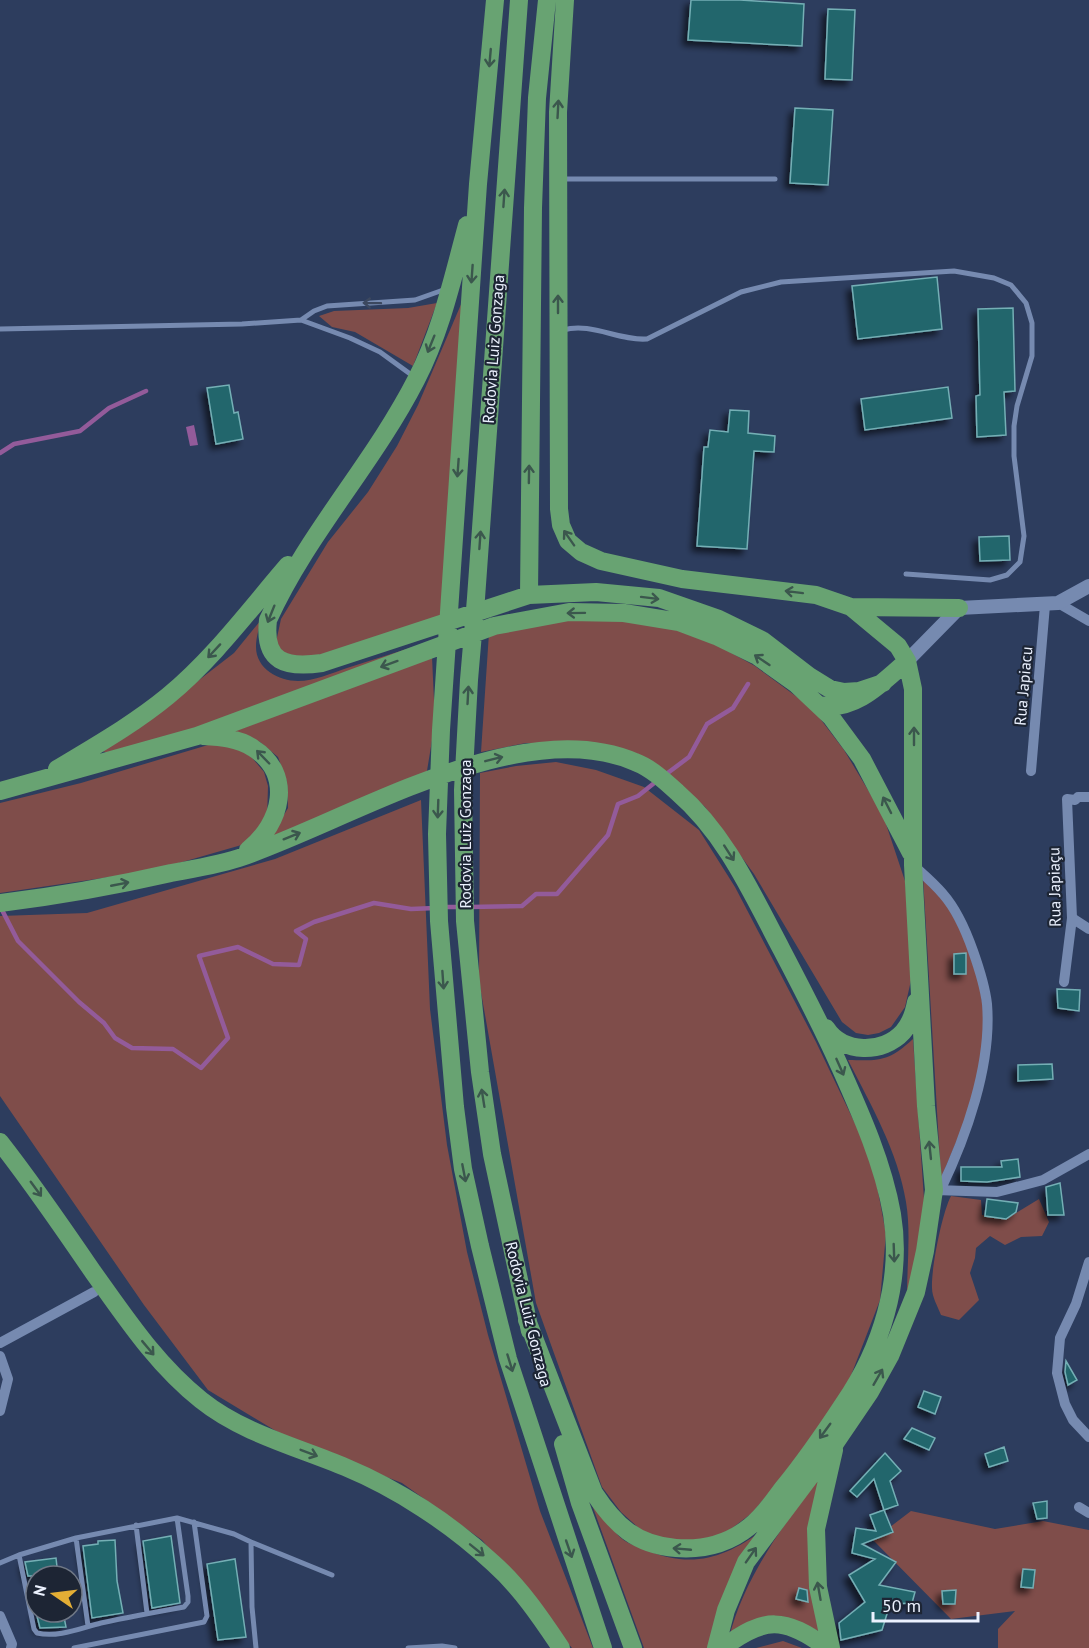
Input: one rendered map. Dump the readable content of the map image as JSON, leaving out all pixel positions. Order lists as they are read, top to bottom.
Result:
{
  "streets": {
    "highway": ["Rodovia Luiz Gonzaga"],
    "street": ["Rua Japiacu", "Rua Japiaçu"]
  },
  "scale_bar": "50 m",
  "north": "left"
}
